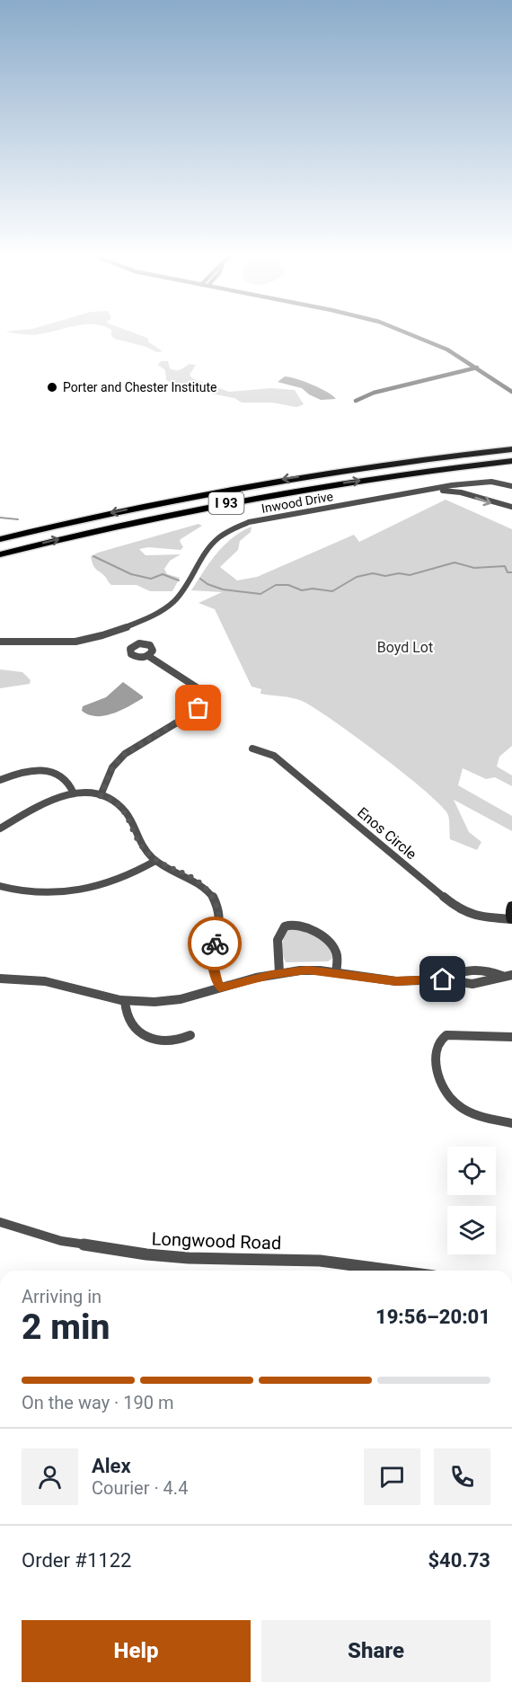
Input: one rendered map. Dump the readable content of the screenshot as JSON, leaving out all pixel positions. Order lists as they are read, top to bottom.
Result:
{
  "streets": {
    "highway": ["I 93"],
    "street": ["Inwood Drive", "Enos Circle", "Longwood Road"]
  },
  "parks": ["Boyd Lot"],
  "places": ["Porter and Chester Institute"],
  "page": {
    "heading": ["2 min", "Arriving in", "19:56–20:01"],
    "panel": [
      "Alex",
      "Courier · 4.4",
      "Order #1122",
      "$40.73"
    ],
    "bar": "On the way · 190 m",
    "buttons": ["Help", "Share"]
  }
}
